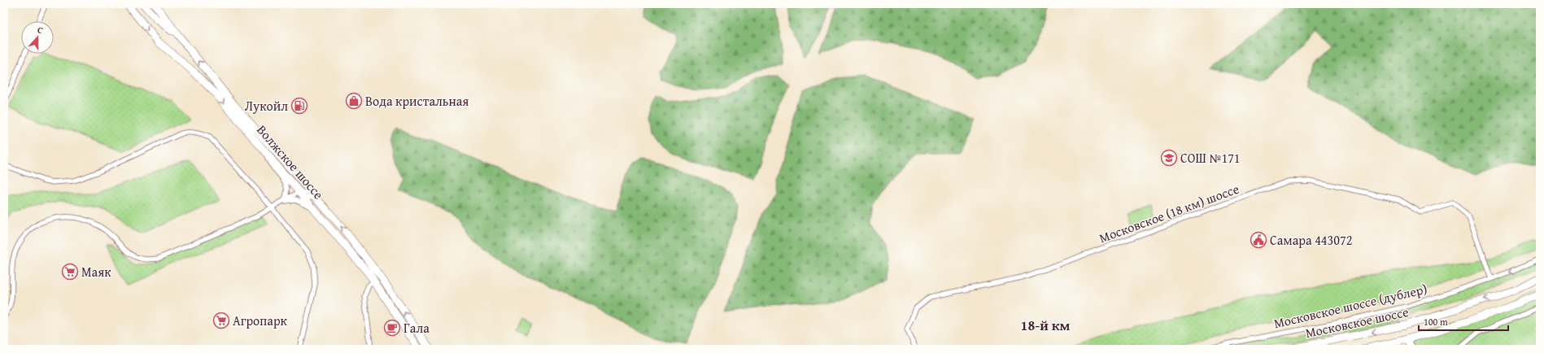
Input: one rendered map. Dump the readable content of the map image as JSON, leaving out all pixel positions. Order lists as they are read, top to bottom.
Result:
{
  "streets": {
    "main road": ["Волжское шоссе", "Московское шоссе"],
    "street": ["Московское (18 км) шоссе", "Московское шоссе (дублер)"]
  },
  "crossings": [
    ["Московское (18 км) шоссе", "Московское шоссе (дублер)"]
  ],
  "districts": ["18-й км"],
  "places": {
    "shop": ["Вода кристальная"],
    "fuel station": ["Лукойл"],
    "school or university": ["СОШ №171"],
    "public building": ["Самара 443072"],
    "supermarket": ["Маяк", "Агропарк"],
    "cafe": ["Гала"]
  },
  "scale_bar": "100 m",
  "north": "top"
}
